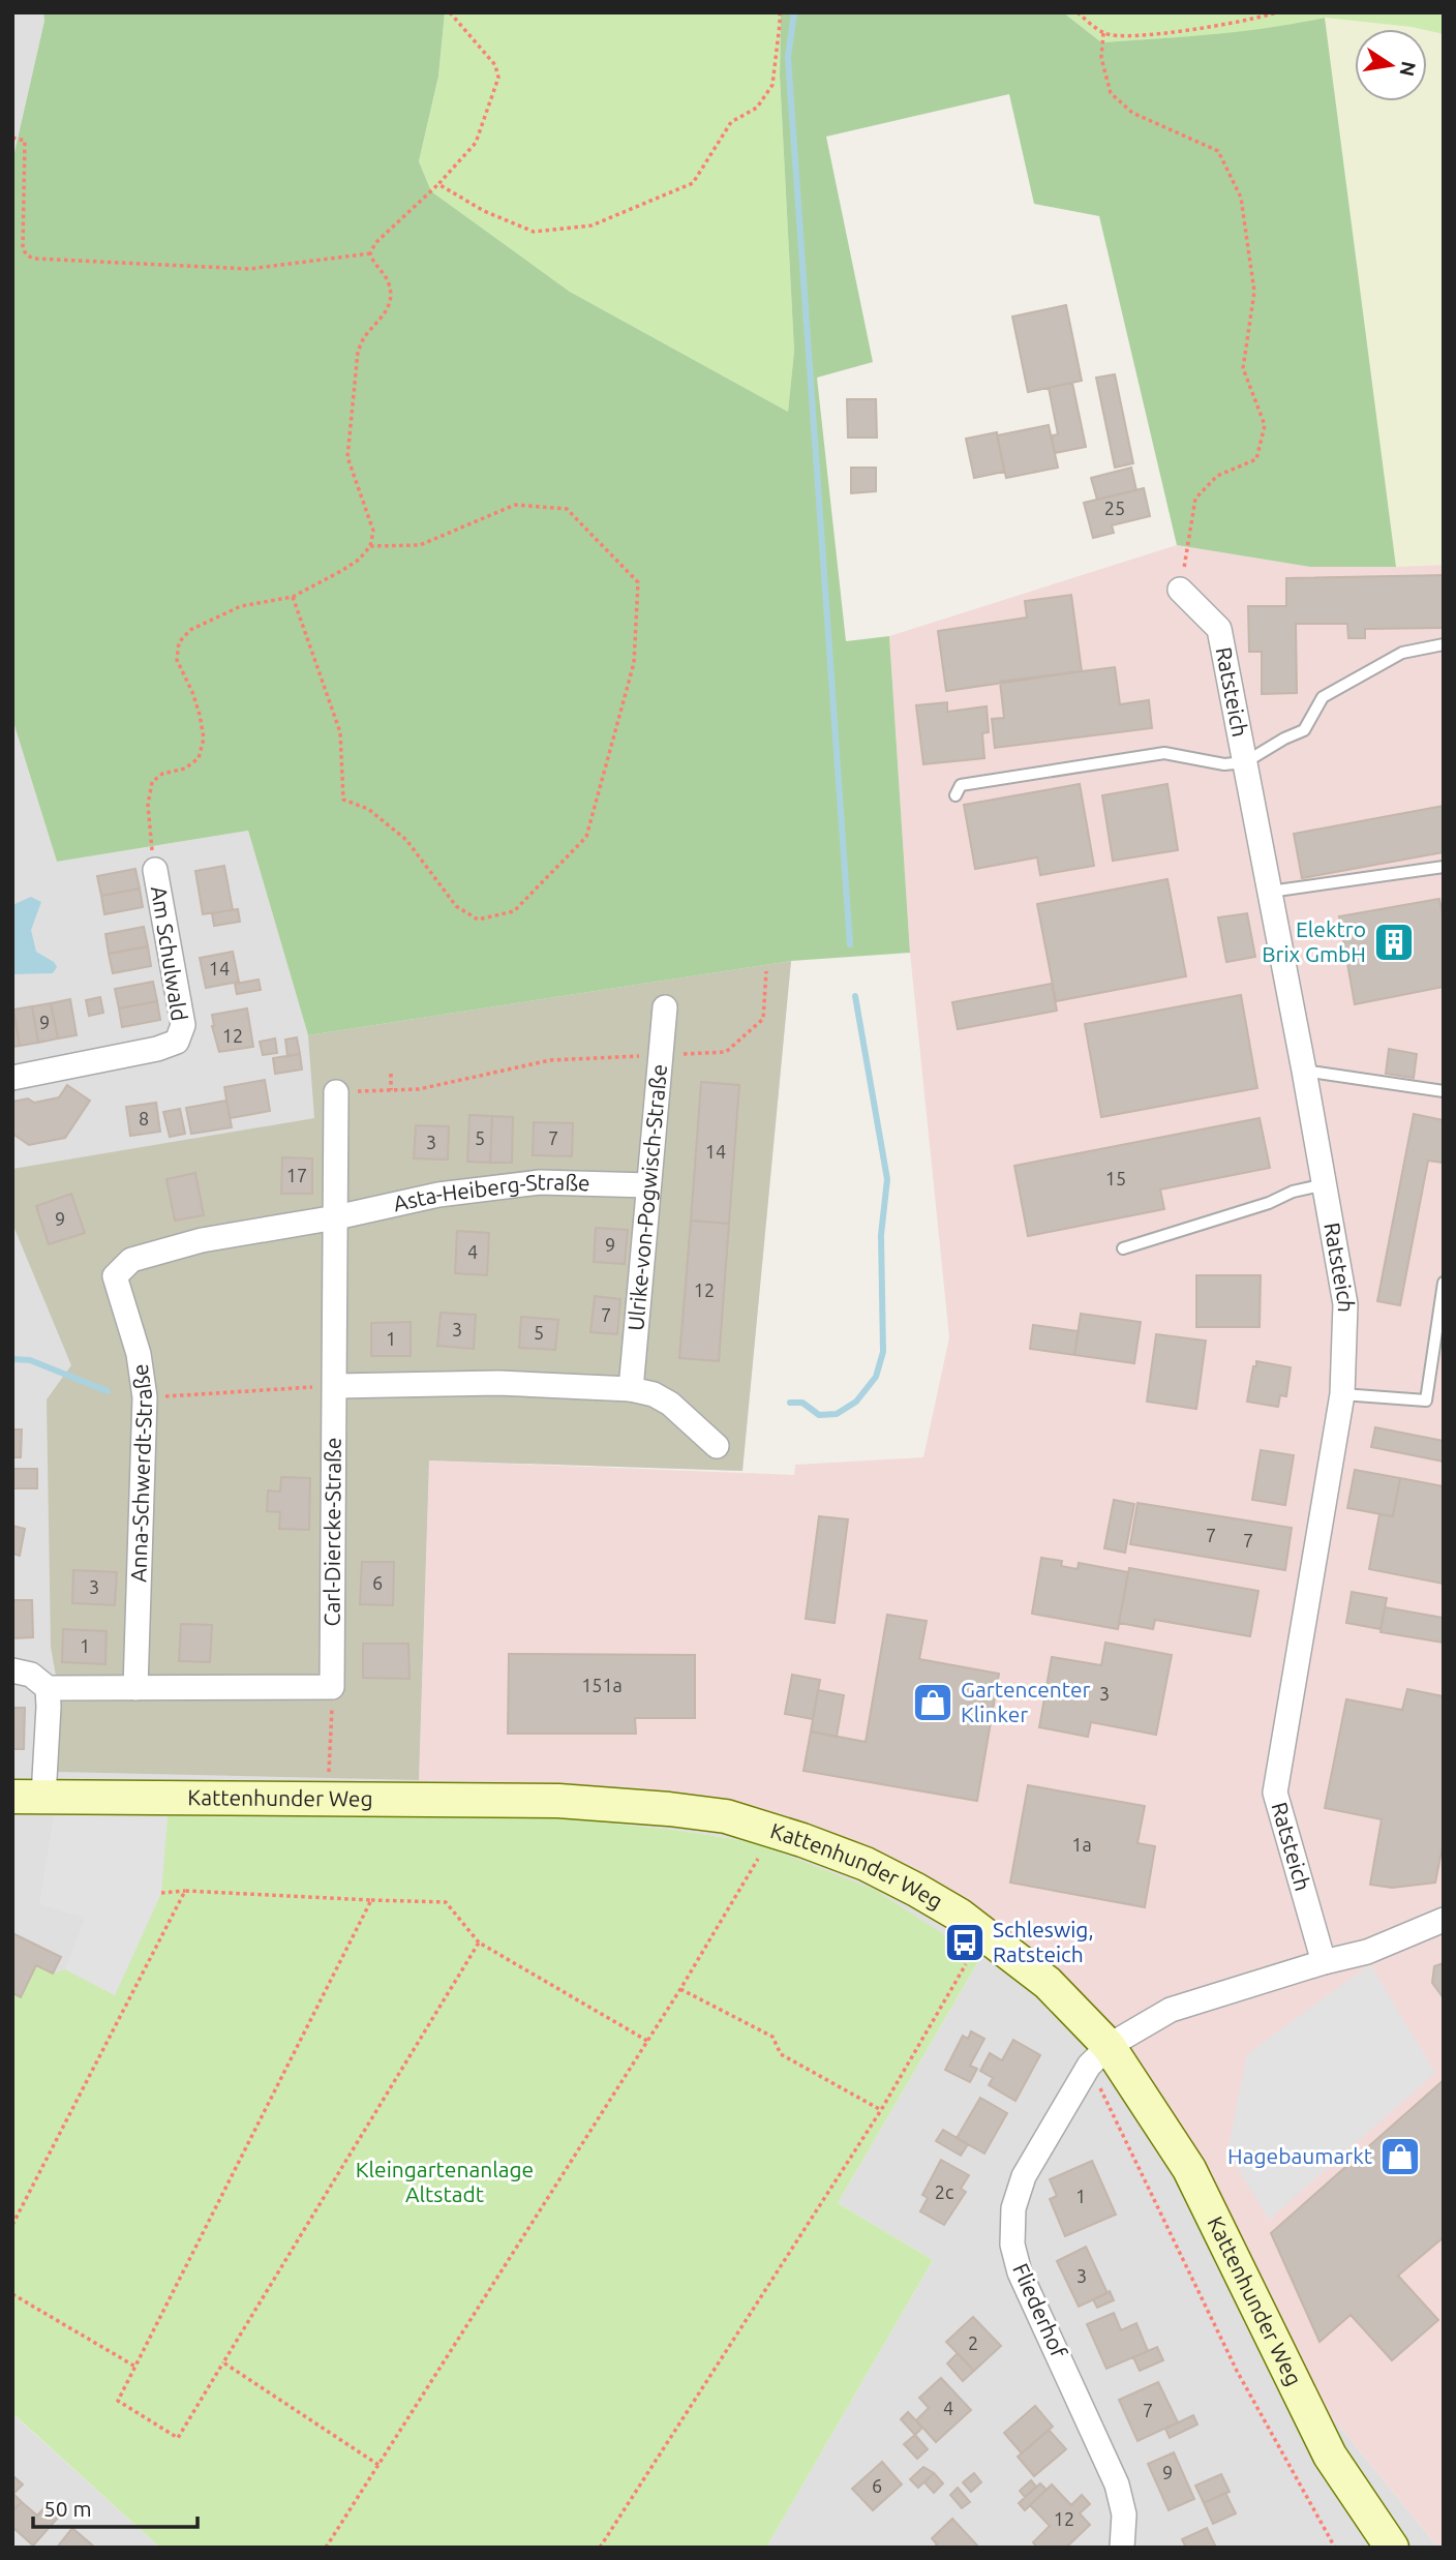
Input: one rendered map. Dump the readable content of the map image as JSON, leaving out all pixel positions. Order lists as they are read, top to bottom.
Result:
{
  "streets": {
    "street": [
      "Ratsteich",
      "Am Schulwald",
      "Asta-Heiberg-Straße",
      "Ulrike-von-Pogwisch-Straße",
      "Anna-Schwerdt-Straße",
      "Carl-Diercke-Straße",
      "Kattenhunder Weg",
      "Fliederhof"
    ]
  },
  "crossings": [
    ["Asta-Heiberg-Straße", "Ulrike-von-Pogwisch-Straße"],
    ["Asta-Heiberg-Straße", "Anna-Schwerdt-Straße"],
    ["Asta-Heiberg-Straße", "Carl-Diercke-Straße"],
    ["Anna-Schwerdt-Straße", "Carl-Diercke-Straße"],
    ["Kattenhunder Weg", "Fliederhof"]
  ],
  "parks": ["Kleingartenanlage Altstadt"],
  "places": {
    "building": ["Elektro Brix GmbH"],
    "shop": ["Gartencenter Klinker", "Hagebaumarkt"],
    "bus stop": ["Schleswig, Ratsteich"]
  },
  "house_numbers": [
    "25",
    "14",
    "9",
    "12",
    "8",
    "5",
    "7",
    "3",
    "14",
    "17",
    "15",
    "9",
    "9",
    "4",
    "12",
    "7",
    "3",
    "5",
    "1",
    "7",
    "7",
    "6",
    "3",
    "1",
    "151a",
    "3",
    "1a",
    "2c",
    "1",
    "3",
    "2",
    "4",
    "7",
    "9",
    "6",
    "12"
  ],
  "scale_bar": "50 m",
  "north": "right"
}
